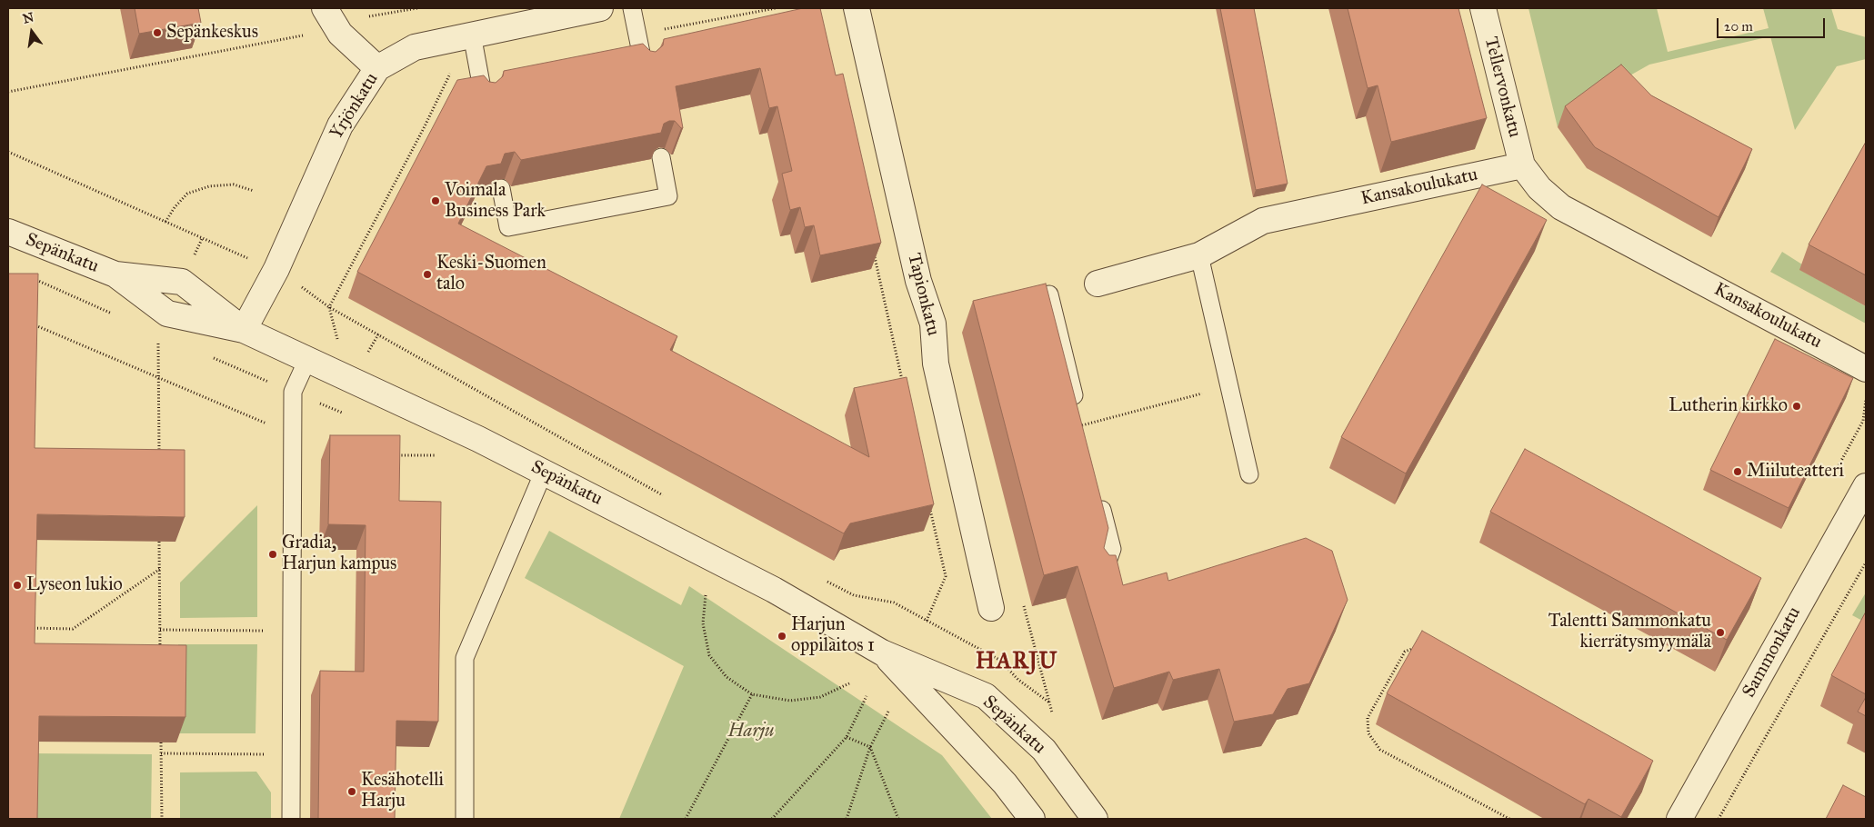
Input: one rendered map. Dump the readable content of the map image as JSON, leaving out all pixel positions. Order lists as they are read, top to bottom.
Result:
{
  "streets": {
    "street": [
      "Tellervonkatu",
      "Yrjönkatu",
      "Kansakoulukatu",
      "Sepänkatu",
      "Tapionkatu",
      "Sammonkatu"
    ]
  },
  "crossings": [
    ["Tellervonkatu", "Kansakoulukatu"],
    ["Yrjönkatu", "Sepänkatu"]
  ],
  "districts": ["HARJU"],
  "parks": ["Harju"],
  "places": [
    "Sepänkeskus",
    "Voimala Business Park",
    "Keski-Suomen talo",
    "Lutherin kirkko",
    "Miiluteatteri",
    "Gradia, Harjun kampus",
    "Lyseon lukio",
    "Talentti Sammonkatu kierrätysmyymälä",
    "Harjun oppilaitos 1",
    "Kesähotelli Harju"
  ],
  "scale_bar": "20 m",
  "north": "top"
}
